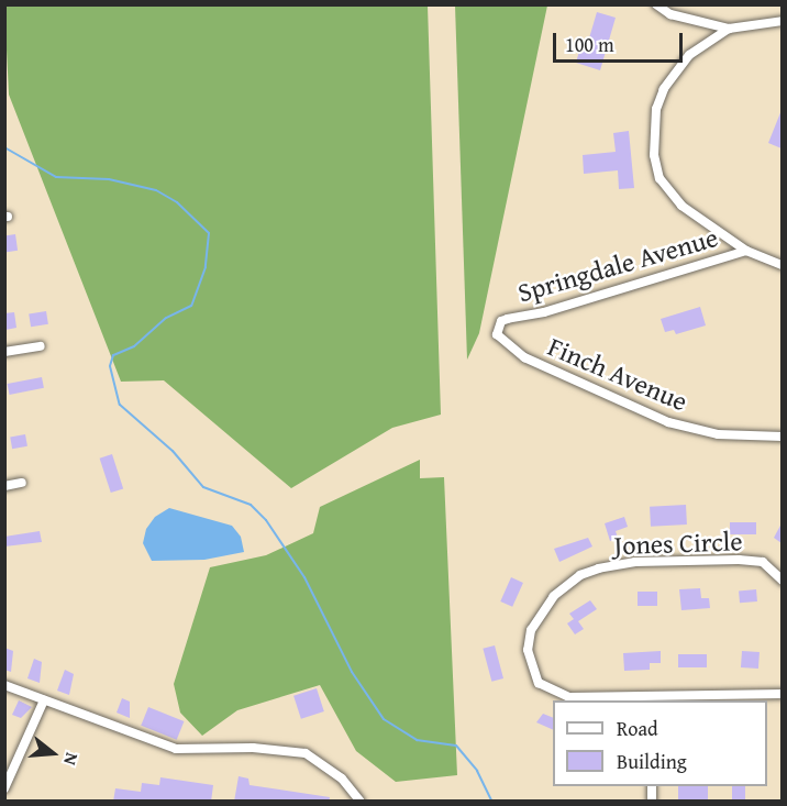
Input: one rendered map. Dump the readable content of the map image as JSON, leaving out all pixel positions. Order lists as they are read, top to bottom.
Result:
{
  "streets": {
    "street": ["Springdale Avenue", "Finch Avenue", "Jones Circle"]
  },
  "crossings": [
    ["Springdale Avenue", "Finch Avenue"]
  ],
  "legend": ["Road", "Building"],
  "scale_bar": "100 m",
  "north": "right"
}
